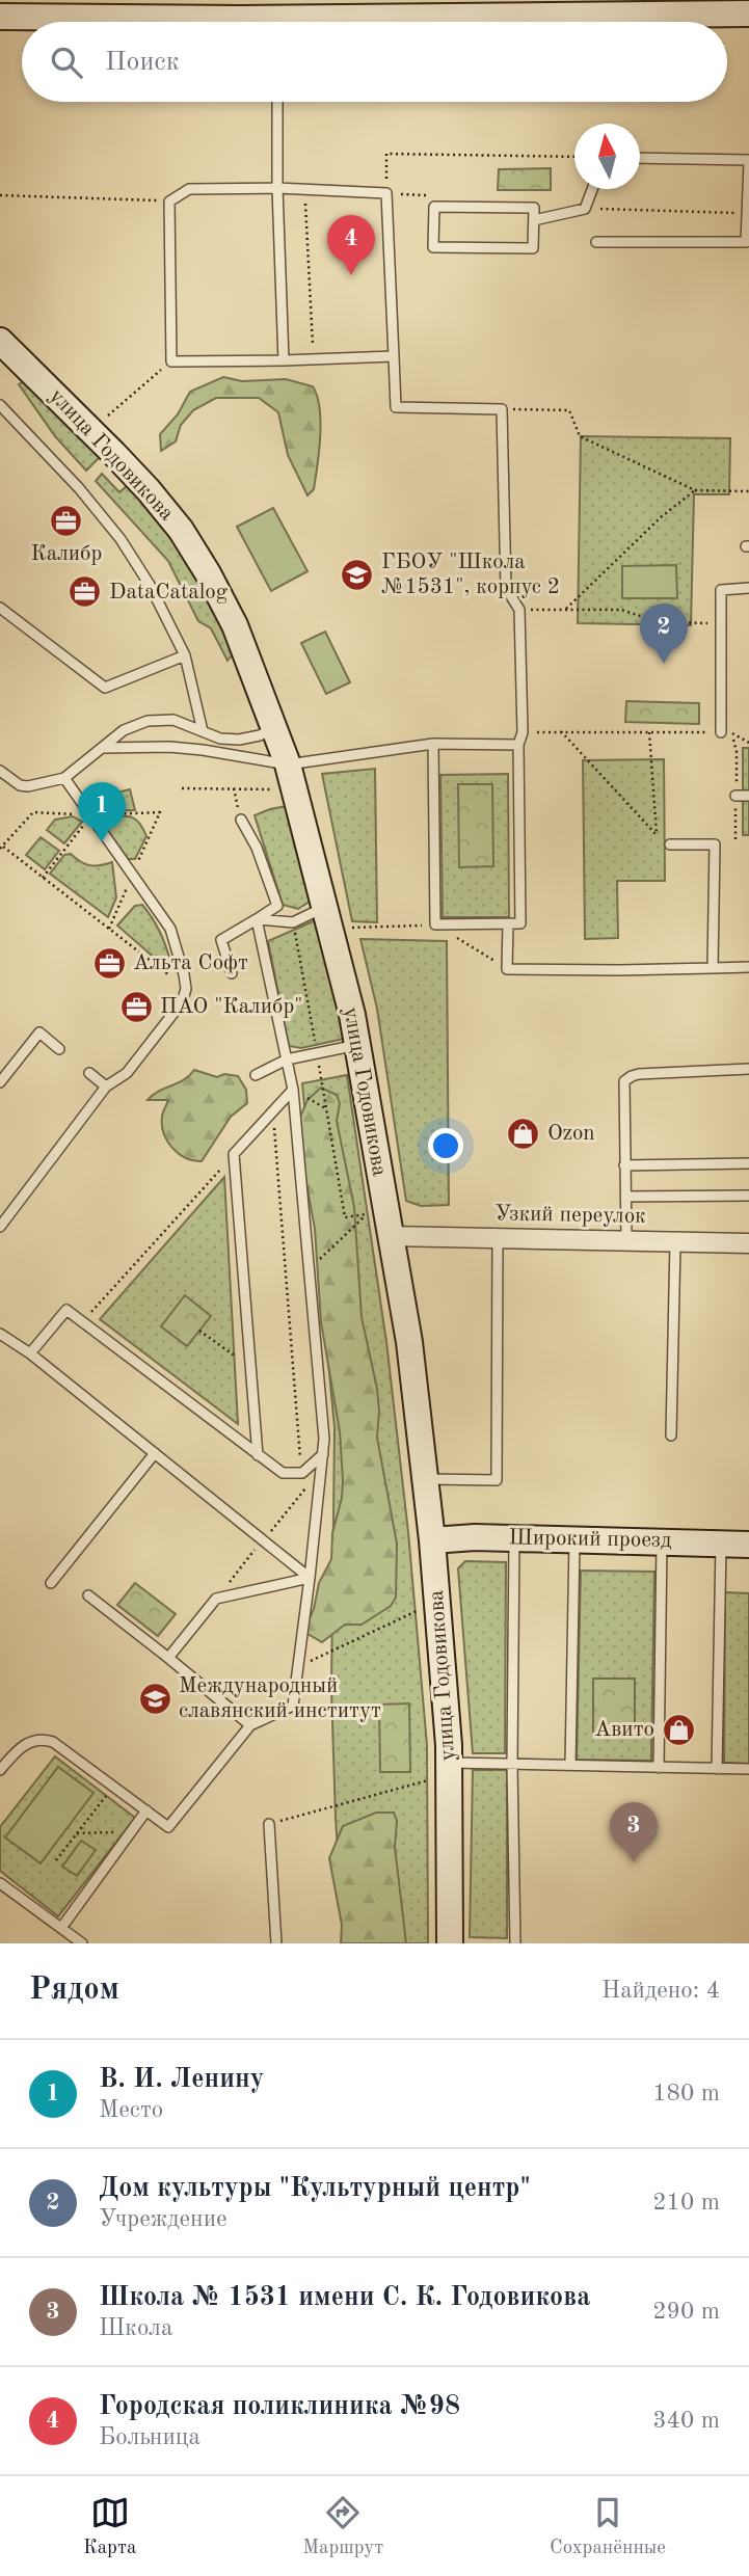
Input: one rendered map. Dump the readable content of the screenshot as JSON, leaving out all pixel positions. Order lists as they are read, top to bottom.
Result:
{
  "streets": {
    "street": ["улица Годовикова", "Узкий переулок", "Широкий проезд"]
  },
  "crossings": [
    ["улица Годовикова", "Узкий переулок"],
    ["улица Годовикова", "Широкий проезд"]
  ],
  "places": {
    "office": [
      "Калибр",
      "DataCatalog",
      "Альта Софт",
      "ПАО \"Калибр\""
    ],
    "school or university": ["ГБОУ \"Школа №1531\", корпус 2", "Международный славянский институт"],
    "shop": ["Ozon", "Авито"]
  },
  "north": "top",
  "page": {
    "search": "Поиск",
    "pins": [
      "4",
      "2",
      "1",
      "3"
    ],
    "heading": ["Рядом", "Найдено: 4"],
    "list": [
      {
        "mark": "1",
        "name": "В. И. Ленину",
        "note": "Место",
        "value": "180 m"
      },
      {
        "mark": "2",
        "name": "Дом культуры \"Культурный центр\"",
        "note": "Учреждение",
        "value": "210 m"
      },
      {
        "mark": "3",
        "name": "Школа № 1531 имени С. К. Годовикова",
        "note": "Школа",
        "value": "290 m"
      },
      {
        "mark": "4",
        "name": "Городская поликлиника №98",
        "note": "Больница",
        "value": "340 m"
      }
    ],
    "nav": ["Карта", "Маршрут", "Сохранённые"]
  }
}
